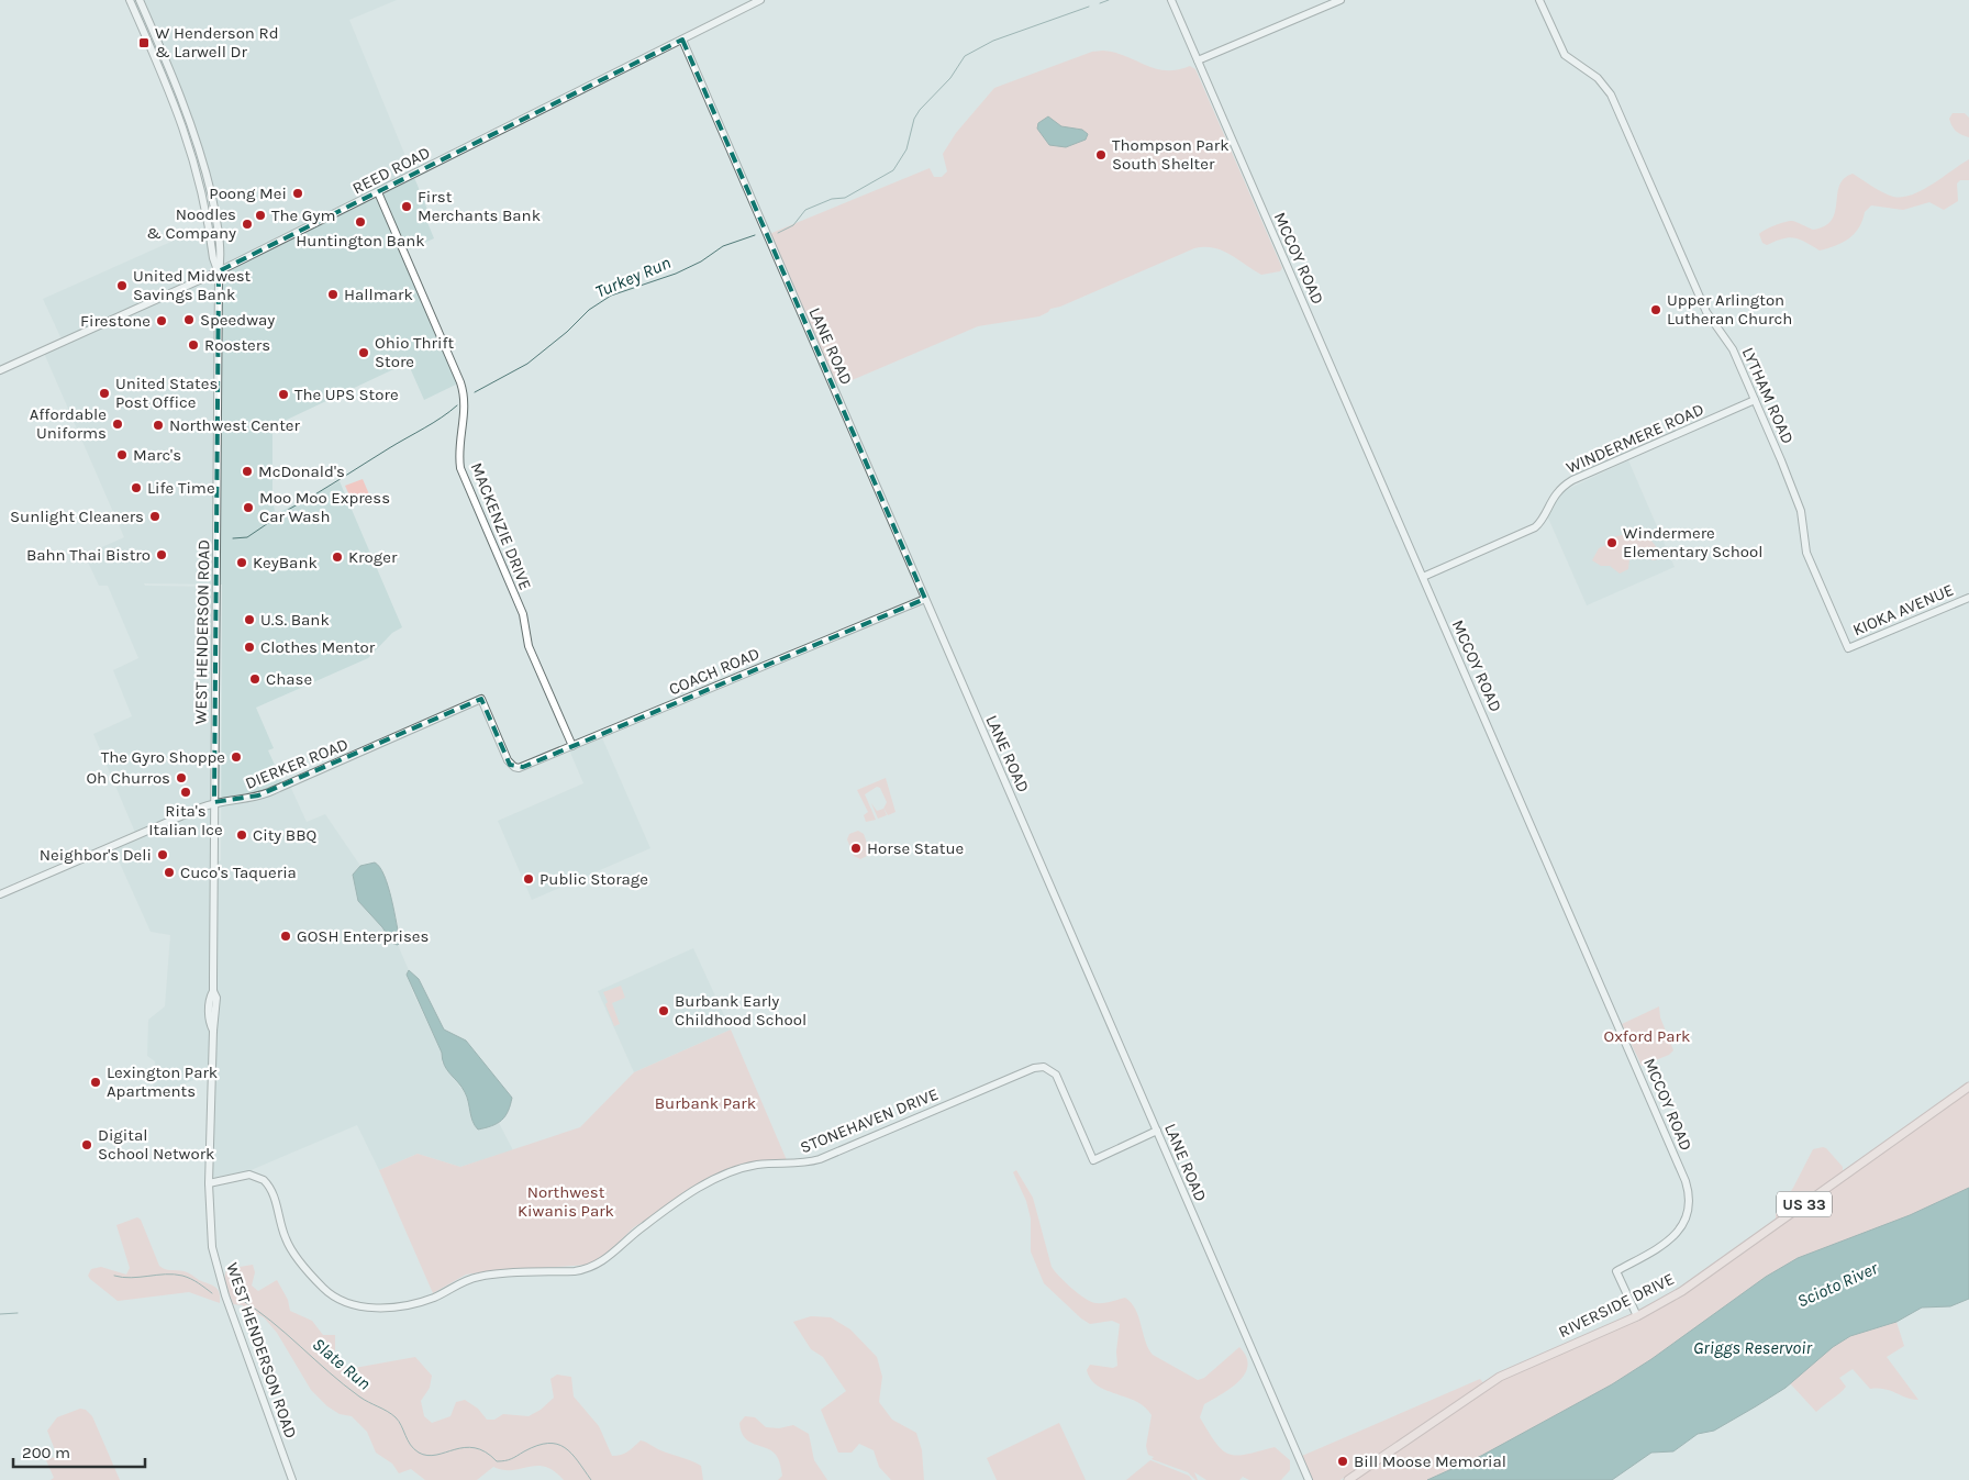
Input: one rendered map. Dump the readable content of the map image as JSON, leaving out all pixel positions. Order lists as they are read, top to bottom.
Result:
{
  "streets": {
    "main road": ["US 33", "RIVERSIDE DRIVE"],
    "street": [
      "REED ROAD",
      "MCCOY ROAD",
      "LANE ROAD",
      "LYTHAM ROAD",
      "WINDERMERE ROAD",
      "MACKENZIE DRIVE",
      "KIOKA AVENUE",
      "WEST HENDERSON ROAD",
      "COACH ROAD",
      "DIERKER ROAD",
      "STONEHAVEN DRIVE"
    ]
  },
  "crossings": [
    ["REED ROAD", "LANE ROAD"],
    ["REED ROAD", "MACKENZIE DRIVE"],
    ["REED ROAD", "WEST HENDERSON ROAD"],
    ["MCCOY ROAD", "WINDERMERE ROAD"],
    ["MCCOY ROAD", "RIVERSIDE DRIVE"],
    ["LANE ROAD", "COACH ROAD"],
    ["LANE ROAD", "STONEHAVEN DRIVE"],
    ["LYTHAM ROAD", "WINDERMERE ROAD"],
    ["LYTHAM ROAD", "KIOKA AVENUE"],
    ["MACKENZIE DRIVE", "COACH ROAD"],
    ["WEST HENDERSON ROAD", "DIERKER ROAD"],
    ["WEST HENDERSON ROAD", "STONEHAVEN DRIVE"],
    ["COACH ROAD", "DIERKER ROAD"]
  ],
  "water": [
    "Turkey Run",
    "Scioto River",
    "Griggs Reservoir",
    "Slate Run"
  ],
  "parks": ["Oxford Park", "Burbank Park", "Northwest Kiwanis Park"],
  "places": {
    "transit": ["W Henderson Rd & Larwell Dr"],
    "other": [
      "Thompson Park South Shelter",
      "Poong Mei",
      "First Merchants Bank",
      "The Gym",
      "Huntington Bank",
      "Noodles & Company",
      "United Midwest Savings Bank",
      "Hallmark",
      "Upper Arlington Lutheran Church",
      "Speedway",
      "Firestone",
      "Roosters",
      "Ohio Thrift Store",
      "United States Post Office",
      "The UPS Store",
      "Affordable Uniforms",
      "Northwest Center",
      "Marc's",
      "McDonald's",
      "Life Time",
      "Moo Moo Express Car Wash",
      "Sunlight Cleaners",
      "Windermere Elementary School",
      "Bahn Thai Bistro",
      "Kroger",
      "KeyBank",
      "U.S. Bank",
      "Clothes Mentor",
      "Chase",
      "The Gyro Shoppe",
      "Oh Churros",
      "Rita's Italian Ice",
      "City BBQ",
      "Horse Statue",
      "Neighbor's Deli",
      "Cuco's Taqueria",
      "Public Storage",
      "GOSH Enterprises",
      "Burbank Early Childhood School",
      "Lexington Park Apartments",
      "Digital School Network",
      "Bill Moose Memorial"
    ]
  },
  "scale_bar": "200 m"
}
